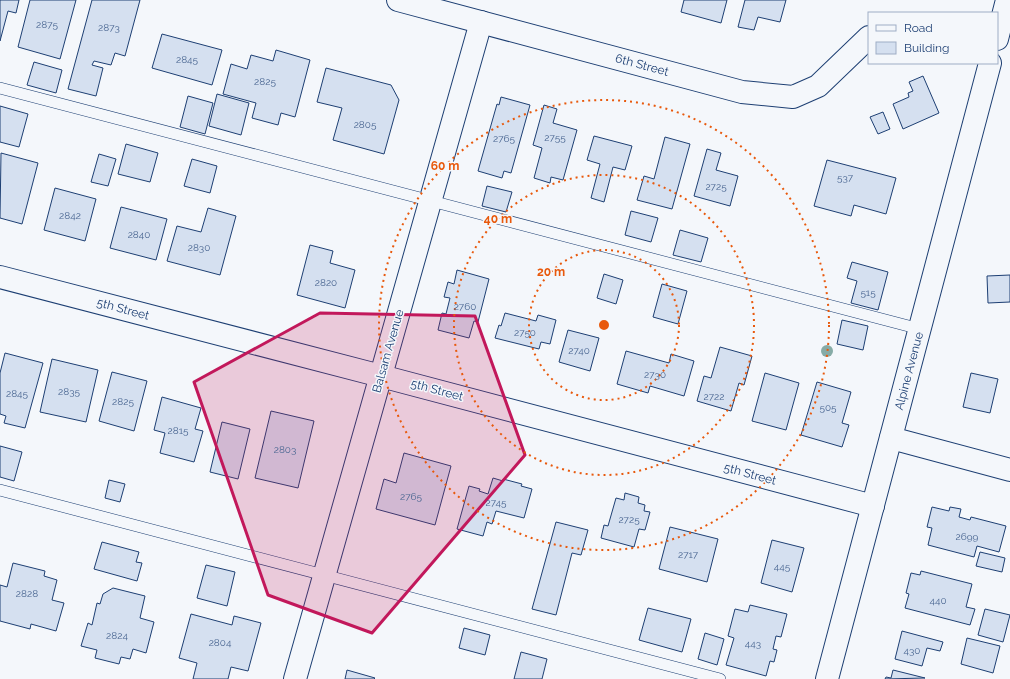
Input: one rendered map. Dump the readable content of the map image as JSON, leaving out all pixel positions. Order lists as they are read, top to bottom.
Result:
{
  "streets": {
    "street": [
      "6th Street",
      "5th Street",
      "Balsam Avenue",
      "Alpine Avenue"
    ]
  },
  "crossings": [
    ["6th Street", "Balsam Avenue"],
    ["5th Street", "Balsam Avenue"],
    ["5th Street", "Alpine Avenue"]
  ],
  "house_numbers": [
    "2875",
    "2873",
    "2845",
    "2825",
    "2805",
    "2755",
    "2765",
    "537",
    "2725",
    "2842",
    "2840",
    "2830",
    "2820",
    "515",
    "2760",
    "2750",
    "2740",
    "2730",
    "2835",
    "2845",
    "2722",
    "2825",
    "505",
    "2815",
    "2803",
    "2765",
    "2745",
    "2725",
    "2699",
    "2717",
    "445",
    "2828",
    "440",
    "2824",
    "2804",
    "443",
    "430"
  ],
  "legend": ["Road", "Building"],
  "rings": ["60 m", "40 m", "20 m"]
}
